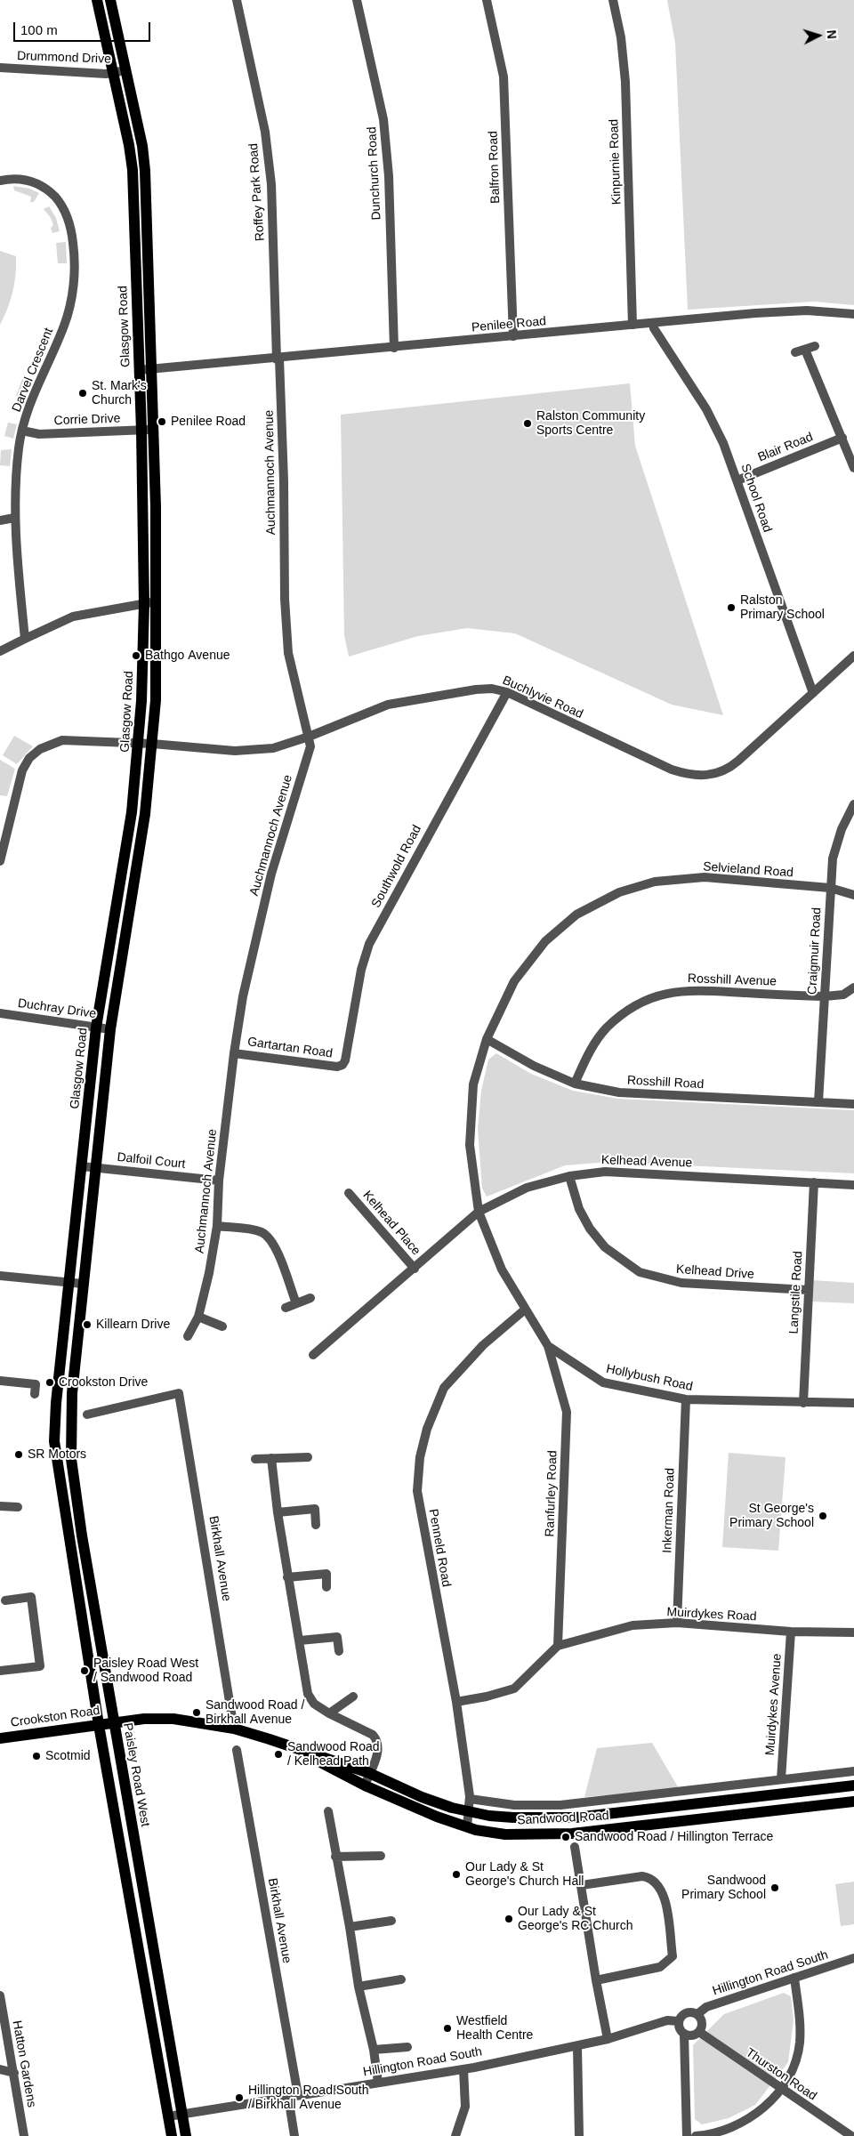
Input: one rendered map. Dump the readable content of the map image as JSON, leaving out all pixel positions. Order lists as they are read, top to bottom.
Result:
{
  "streets": {
    "main road": [
      "Glasgow Road",
      "Crookston Road",
      "Paisley Road West",
      "Sandwood Road"
    ],
    "street": [
      "Drummond Drive",
      "Kinpurnie Road",
      "Balfron Road",
      "Dunchurch Road",
      "Roffey Park Road",
      "Penilee Road",
      "Darvel Crescent",
      "Corrie Drive",
      "Blair Road",
      "Auchmannoch Avenue",
      "School Road",
      "Buchlyvie Road",
      "Southwold Road",
      "Selvieland Road",
      "Craigmuir Road",
      "Rosshill Avenue",
      "Duchray Drive",
      "Gartartan Road",
      "Rosshill Road",
      "Dalfoil Court",
      "Kelhead Avenue",
      "Kelhead Place",
      "Kelhead Drive",
      "Langstile Road",
      "Hollybush Road",
      "Ranfurley Road",
      "Inkerman Road",
      "Penneld Road",
      "Birkhall Avenue",
      "Muirdykes Road",
      "Muirdykes Avenue",
      "Hillington Road South",
      "Hatton Gardens",
      "Thurston Road"
    ]
  },
  "crossings": [
    ["Drummond Drive", "Glasgow Road"],
    ["Kinpurnie Road", "Penilee Road"],
    ["Balfron Road", "Penilee Road"],
    ["Dunchurch Road", "Penilee Road"],
    ["Roffey Park Road", "Penilee Road"],
    ["Roffey Park Road", "Auchmannoch Avenue"],
    ["Penilee Road", "Glasgow Road"],
    ["Penilee Road", "Auchmannoch Avenue"],
    ["Penilee Road", "School Road"],
    ["Glasgow Road", "Corrie Drive"],
    ["Glasgow Road", "Buchlyvie Road"],
    ["Glasgow Road", "Duchray Drive"],
    ["Glasgow Road", "Dalfoil Court"],
    ["Darvel Crescent", "Corrie Drive"],
    ["Blair Road", "School Road"],
    ["Auchmannoch Avenue", "Buchlyvie Road"],
    ["Auchmannoch Avenue", "Gartartan Road"],
    ["Auchmannoch Avenue", "Dalfoil Court"],
    ["School Road", "Buchlyvie Road"],
    ["Buchlyvie Road", "Southwold Road"],
    ["Southwold Road", "Gartartan Road"],
    ["Selvieland Road", "Craigmuir Road"],
    ["Selvieland Road", "Rosshill Road"],
    ["Selvieland Road", "Kelhead Avenue"],
    ["Selvieland Road", "Hollybush Road"],
    ["Craigmuir Road", "Rosshill Avenue"],
    ["Craigmuir Road", "Rosshill Road"],
    ["Rosshill Avenue", "Rosshill Road"],
    ["Kelhead Avenue", "Kelhead Place"],
    ["Kelhead Avenue", "Kelhead Drive"],
    ["Kelhead Avenue", "Langstile Road"],
    ["Kelhead Avenue", "Hollybush Road"],
    ["Kelhead Drive", "Langstile Road"],
    ["Langstile Road", "Hollybush Road"],
    ["Hollybush Road", "Ranfurley Road"],
    ["Hollybush Road", "Inkerman Road"],
    ["Hollybush Road", "Penneld Road"],
    ["Ranfurley Road", "Muirdykes Road"],
    ["Inkerman Road", "Muirdykes Road"],
    ["Penneld Road", "Muirdykes Road"],
    ["Penneld Road", "Sandwood Road"],
    ["Birkhall Avenue", "Sandwood Road"],
    ["Birkhall Avenue", "Hillington Road South"],
    ["Muirdykes Road", "Muirdykes Avenue"],
    ["Muirdykes Avenue", "Sandwood Road"],
    ["Crookston Road", "Paisley Road West"],
    ["Crookston Road", "Sandwood Road"],
    ["Paisley Road West", "Sandwood Road"],
    ["Paisley Road West", "Hillington Road South"],
    ["Hillington Road South", "Thurston Road"]
  ],
  "places": [
    "St. Mark's Church",
    "Penilee Road",
    "Ralston Community Sports Centre",
    "Ralston Primary School",
    "Bathgo Avenue",
    "Killearn Drive",
    "Crookston Drive",
    "SR Motors",
    "St George's Primary School",
    "Paisley Road West / Sandwood Road",
    "Sandwood Road / Birkhall Avenue",
    "Sandwood Road / Kelhead Path",
    "Scotmid",
    "Sandwood Road / Hillington Terrace",
    "Our Lady & St George's Church Hall",
    "Sandwood Primary School",
    "Our Lady & St George's RC Church",
    "Westfield Health Centre",
    "Hillington Road South / Birkhall Avenue"
  ],
  "scale_bar": "100 m",
  "north": "right"
}
